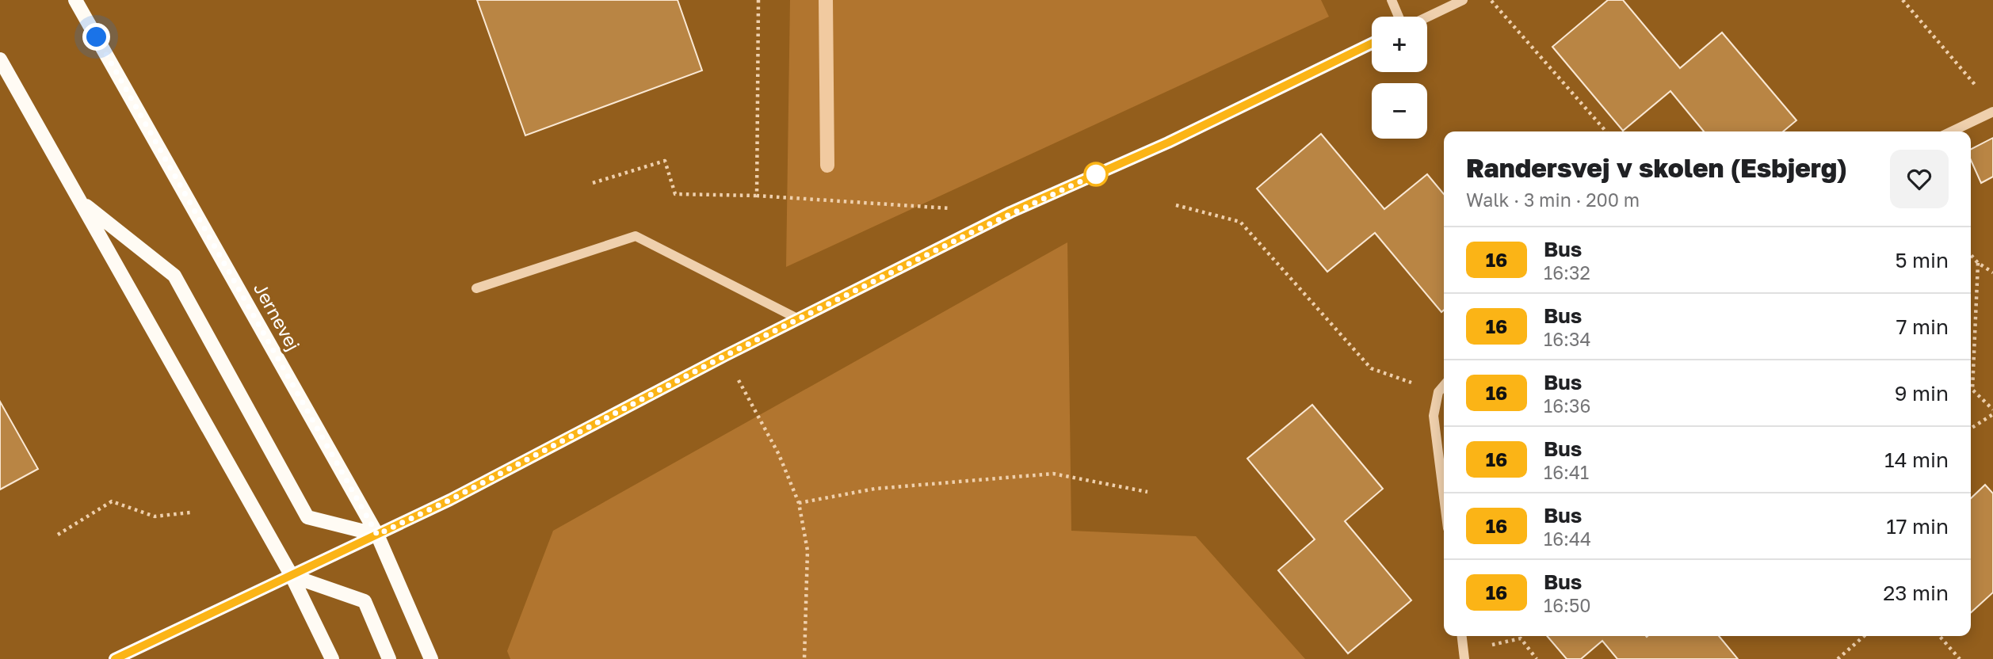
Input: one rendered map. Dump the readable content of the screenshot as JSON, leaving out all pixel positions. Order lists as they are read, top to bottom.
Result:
{
  "streets": {
    "main road": ["Jernevej"]
  },
  "lines": ["bus line 16"],
  "page": {
    "map_buttons": ["+", "−"],
    "heading": ["Randersvej v skolen (Esbjerg)", "Walk · 3 min · 200 m"],
    "list": [
      {
        "mark": "16",
        "name": "Bus",
        "note": "16:32",
        "value": "5 min"
      },
      {
        "mark": "16",
        "name": "Bus",
        "note": "16:34",
        "value": "7 min"
      },
      {
        "mark": "16",
        "name": "Bus",
        "note": "16:36",
        "value": "9 min"
      },
      {
        "mark": "16",
        "name": "Bus",
        "note": "16:41",
        "value": "14 min"
      },
      {
        "mark": "16",
        "name": "Bus",
        "note": "16:44",
        "value": "17 min"
      },
      {
        "mark": "16",
        "name": "Bus",
        "note": "16:50",
        "value": "23 min"
      }
    ]
  }
}
